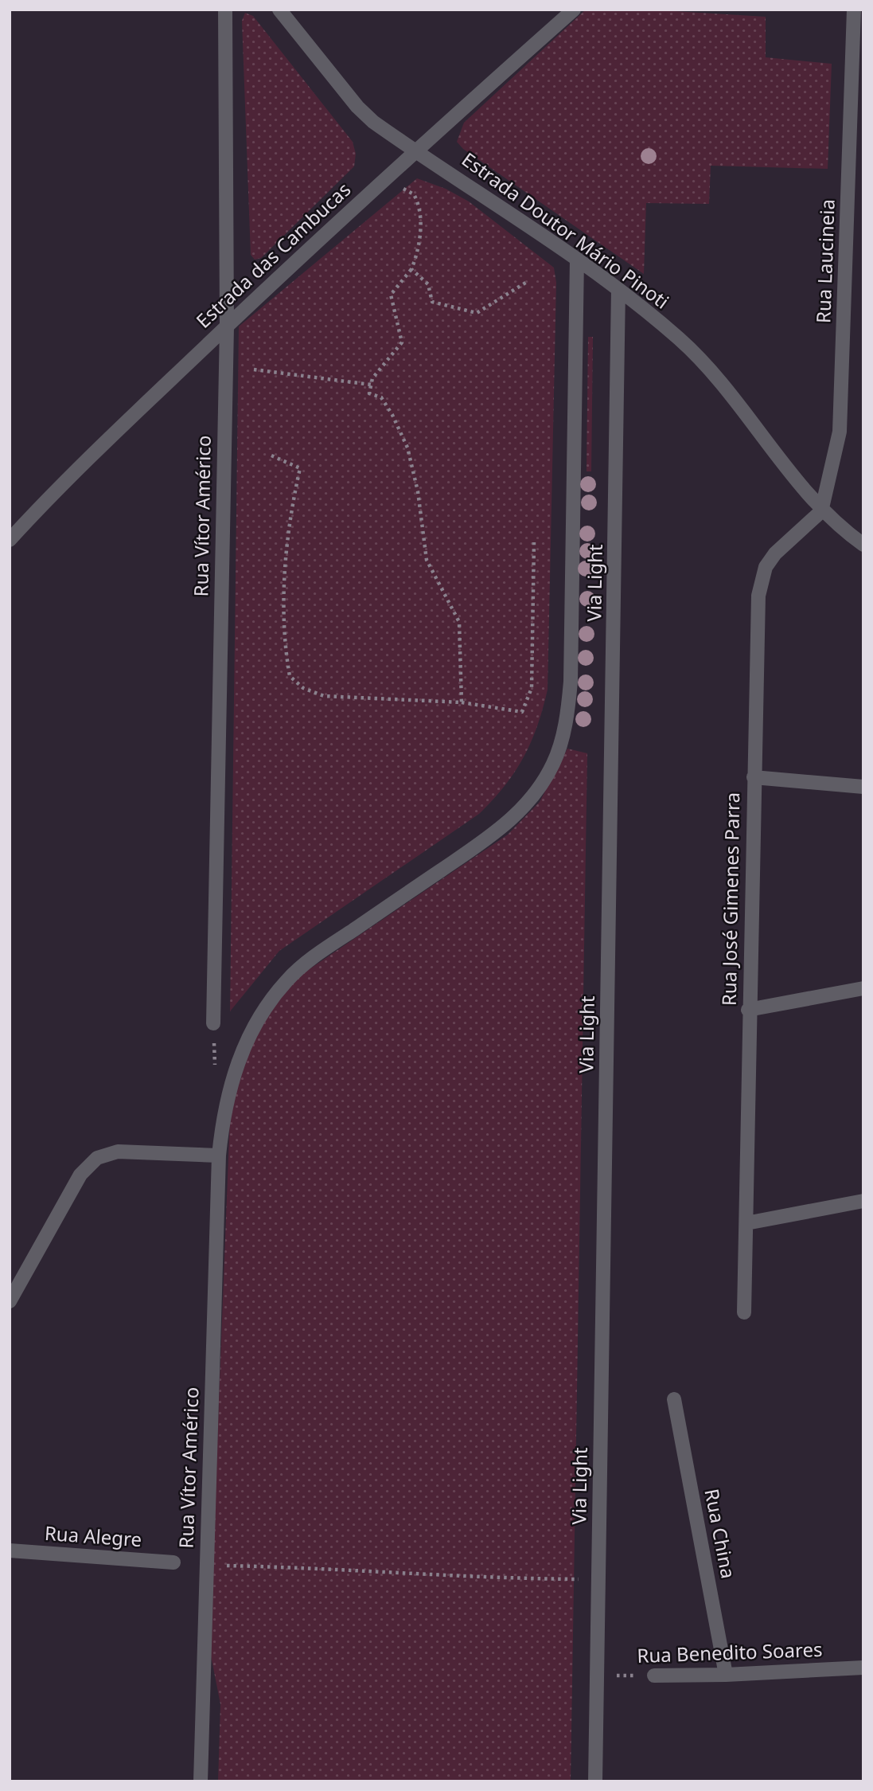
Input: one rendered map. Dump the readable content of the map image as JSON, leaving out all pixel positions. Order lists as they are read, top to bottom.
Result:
{
  "streets": {
    "street": [
      "Estrada Doutor Mário Pinoti",
      "Estrada das Cambucas",
      "Rua Laucineia",
      "Rua Vítor Américo",
      "Via Light",
      "Rua José Gimenes Parra",
      "Rua China",
      "Rua Alegre",
      "Rua Benedito Soares"
    ]
  },
  "crossings": [
    ["Estrada Doutor Mário Pinoti", "Estrada das Cambucas"],
    ["Estrada Doutor Mário Pinoti", "Rua Laucineia"],
    ["Estrada Doutor Mário Pinoti", "Via Light"],
    ["Estrada Doutor Mário Pinoti", "Rua José Gimenes Parra"],
    ["Estrada das Cambucas", "Rua Vítor Américo"],
    ["Rua Laucineia", "Rua José Gimenes Parra"],
    ["Rua Vítor Américo", "Via Light"],
    ["Via Light", "Rua Benedito Soares"],
    ["Rua China", "Rua Benedito Soares"]
  ]
}
